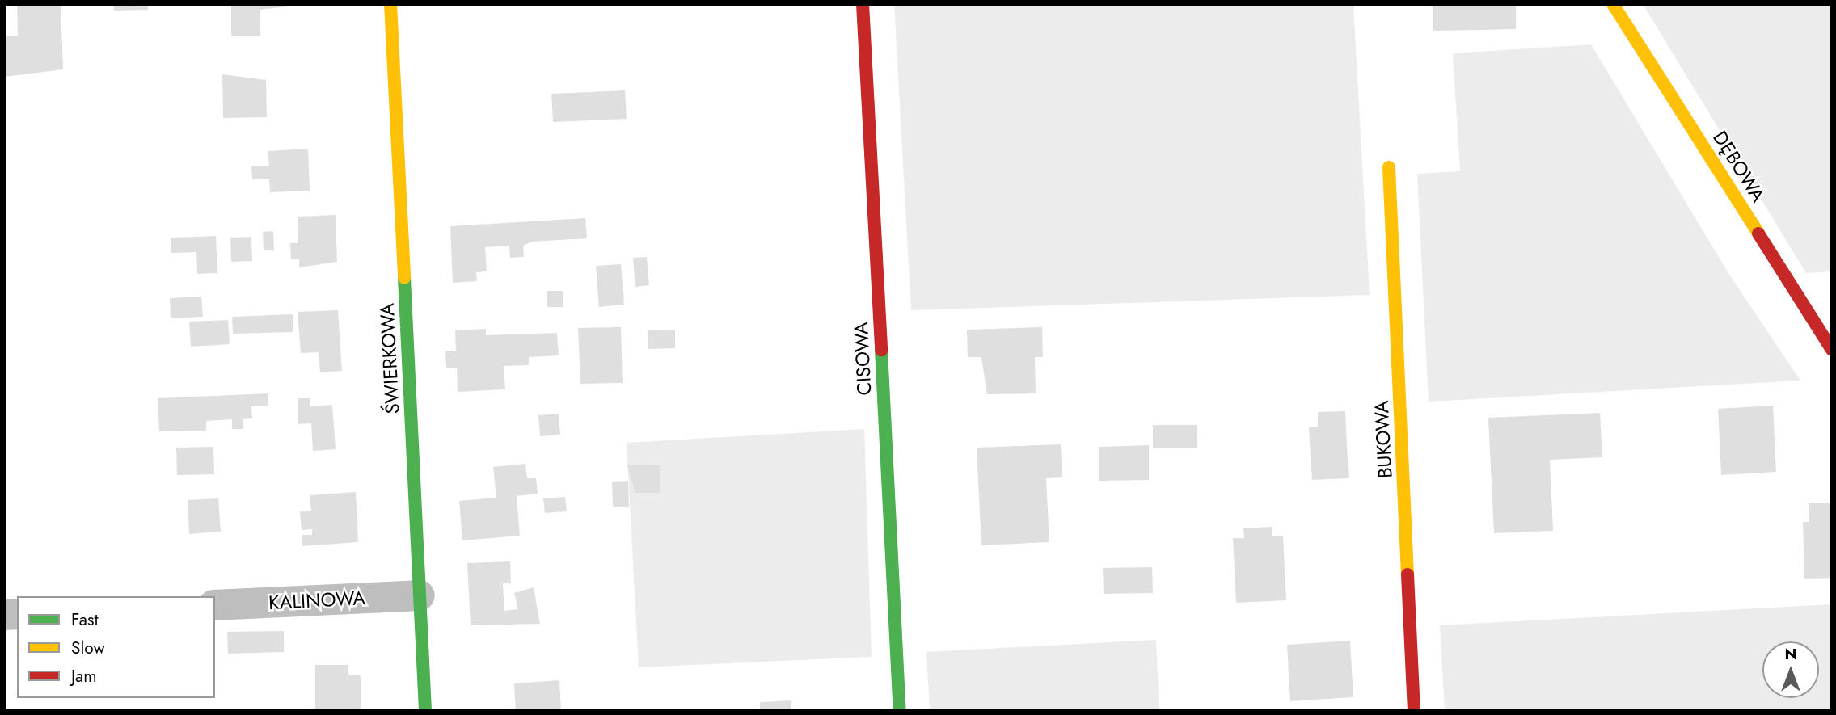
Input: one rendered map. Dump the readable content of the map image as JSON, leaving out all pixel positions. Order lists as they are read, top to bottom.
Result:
{
  "streets": {
    "street": [
      "DĘBOWA",
      "ŚWIERKOWA",
      "CISOWA",
      "BUKOWA",
      "KALINOWA"
    ]
  },
  "crossings": [
    ["ŚWIERKOWA", "KALINOWA"]
  ],
  "legend": ["Fast", "Slow", "Jam"],
  "north": "top"
}
